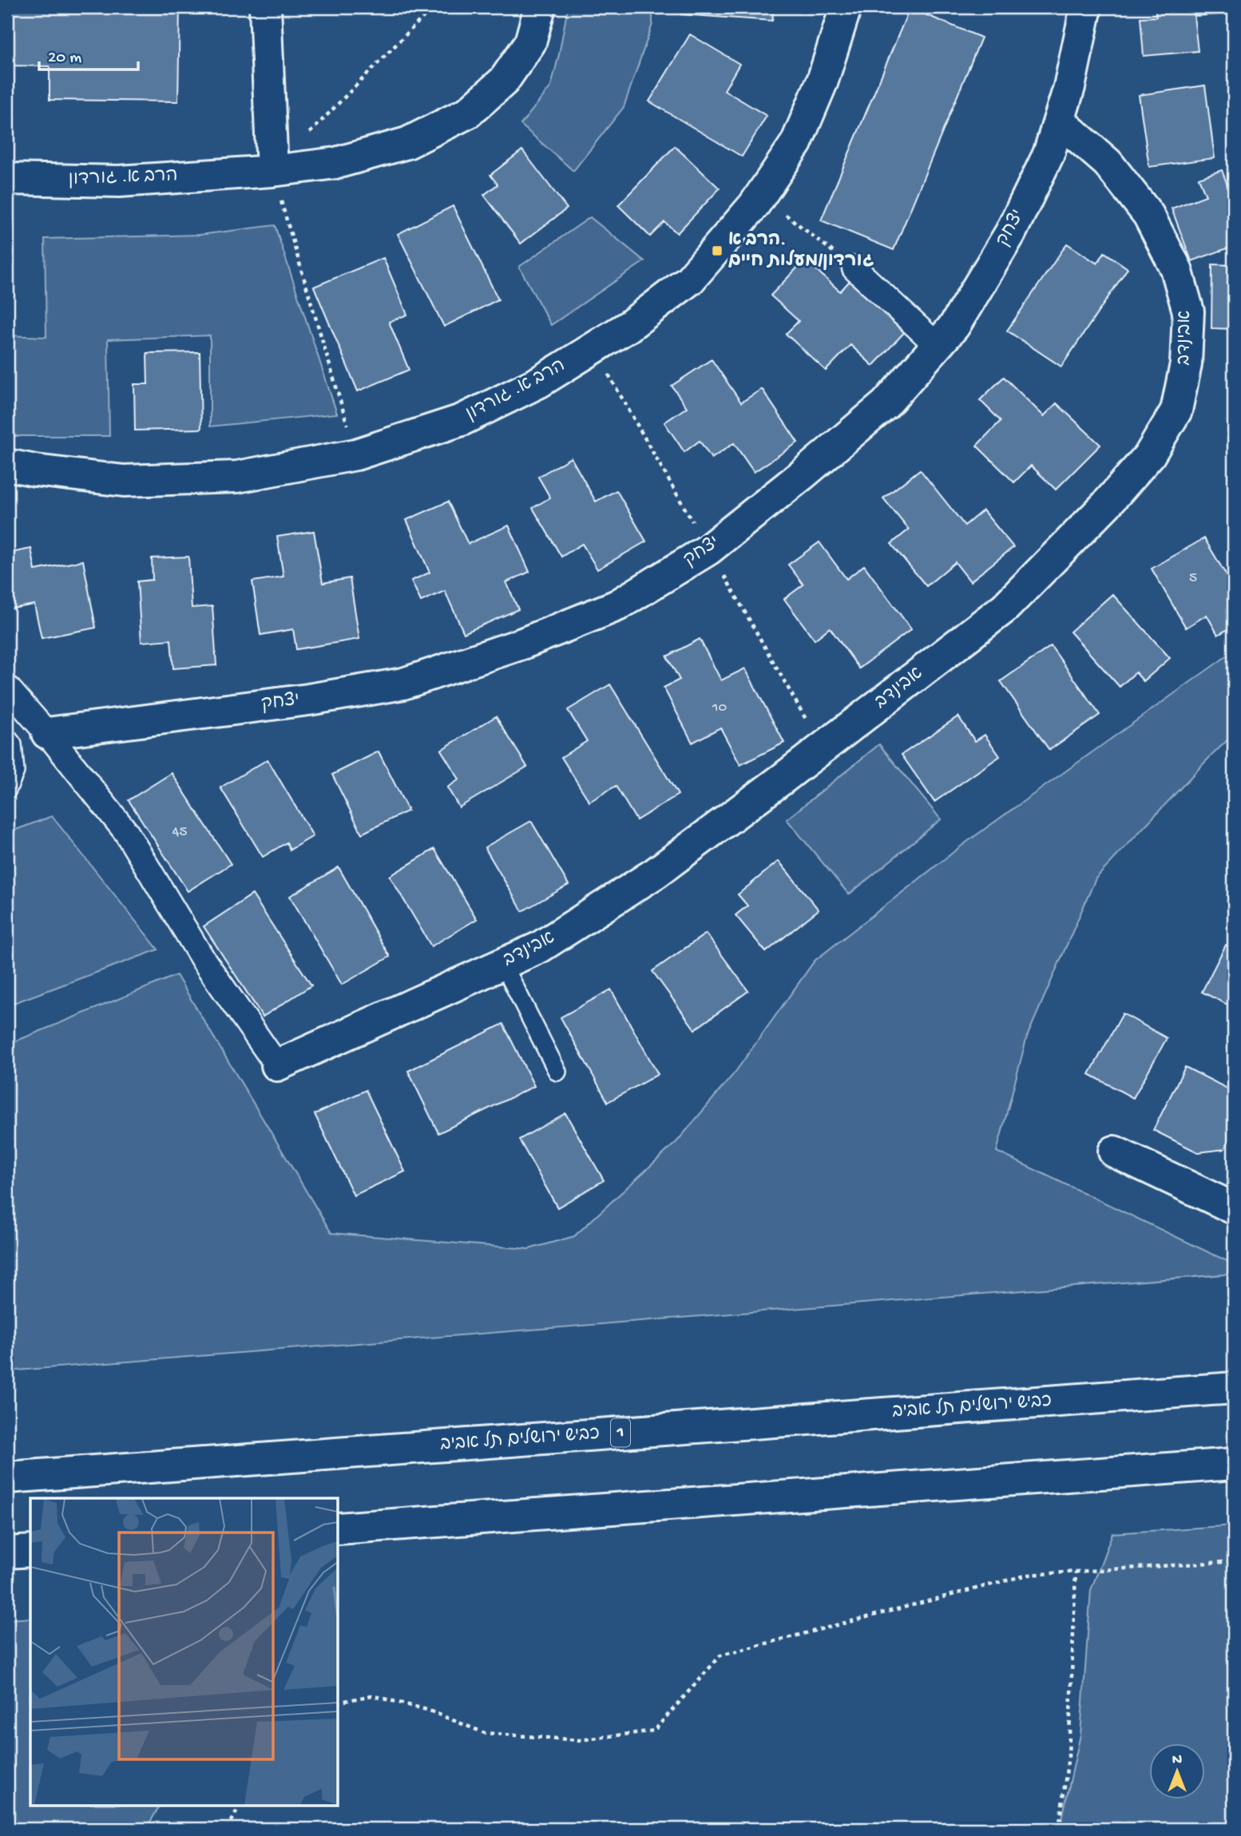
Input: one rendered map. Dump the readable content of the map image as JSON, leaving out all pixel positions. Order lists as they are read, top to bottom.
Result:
{
  "streets": {
    "main road": [
      "הרב א. גורדון",
      "יצחק",
      "אבינדב",
      "כביש ירושלים תל אביב",
      "1"
    ]
  },
  "crossings": [
    ["יצחק", "אבינדב"]
  ],
  "places": {
    "transit": ["הרב א. גורדון/מעלות חיים"]
  },
  "house_numbers": ["5", "10", "45"],
  "scale_bar": "20 m",
  "north": "top"
}
